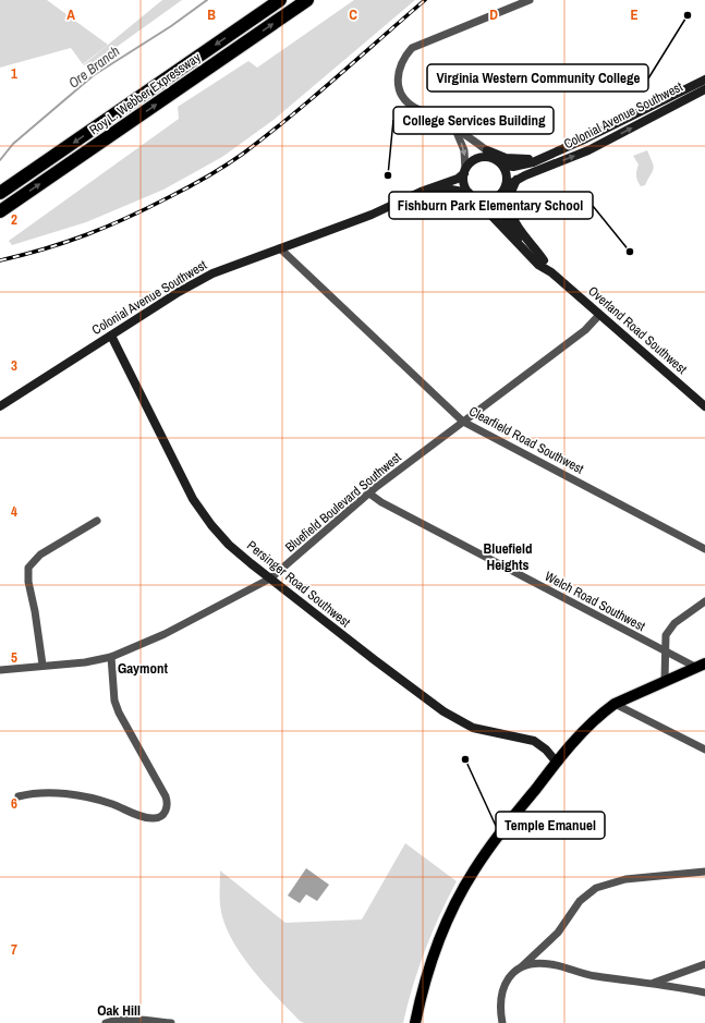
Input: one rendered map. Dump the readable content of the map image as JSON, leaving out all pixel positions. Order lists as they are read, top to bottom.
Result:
{
  "streets": {
    "highway": ["Roy L. Webber Expressway"],
    "main road": ["Colonial Avenue Southwest", "Overland Road Southwest", "Persinger Road Southwest"],
    "street": ["Clearfield Road Southwest", "Bluefield Boulevard Southwest", "Welch Road Southwest"]
  },
  "crossings": [
    ["Colonial Avenue Southwest", "Overland Road Southwest"],
    ["Colonial Avenue Southwest", "Clearfield Road Southwest"],
    ["Colonial Avenue Southwest", "Persinger Road Southwest"],
    ["Overland Road Southwest", "Bluefield Boulevard Southwest"],
    ["Clearfield Road Southwest", "Bluefield Boulevard Southwest"],
    ["Bluefield Boulevard Southwest", "Persinger Road Southwest"],
    ["Bluefield Boulevard Southwest", "Welch Road Southwest"]
  ],
  "districts": ["Bluefield Heights", "Gaymont", "Oak Hill"],
  "water": ["Ore Branch"],
  "places": [
    "Virginia Western Community College",
    "College Services Building",
    "Fishburn Park Elementary School",
    "Temple Emanuel"
  ],
  "grid": {
    "columns": [
      "A",
      "B",
      "C",
      "D",
      "E"
    ],
    "rows": [
      "1",
      "2",
      "3",
      "4",
      "5",
      "6",
      "7"
    ]
  }
}
